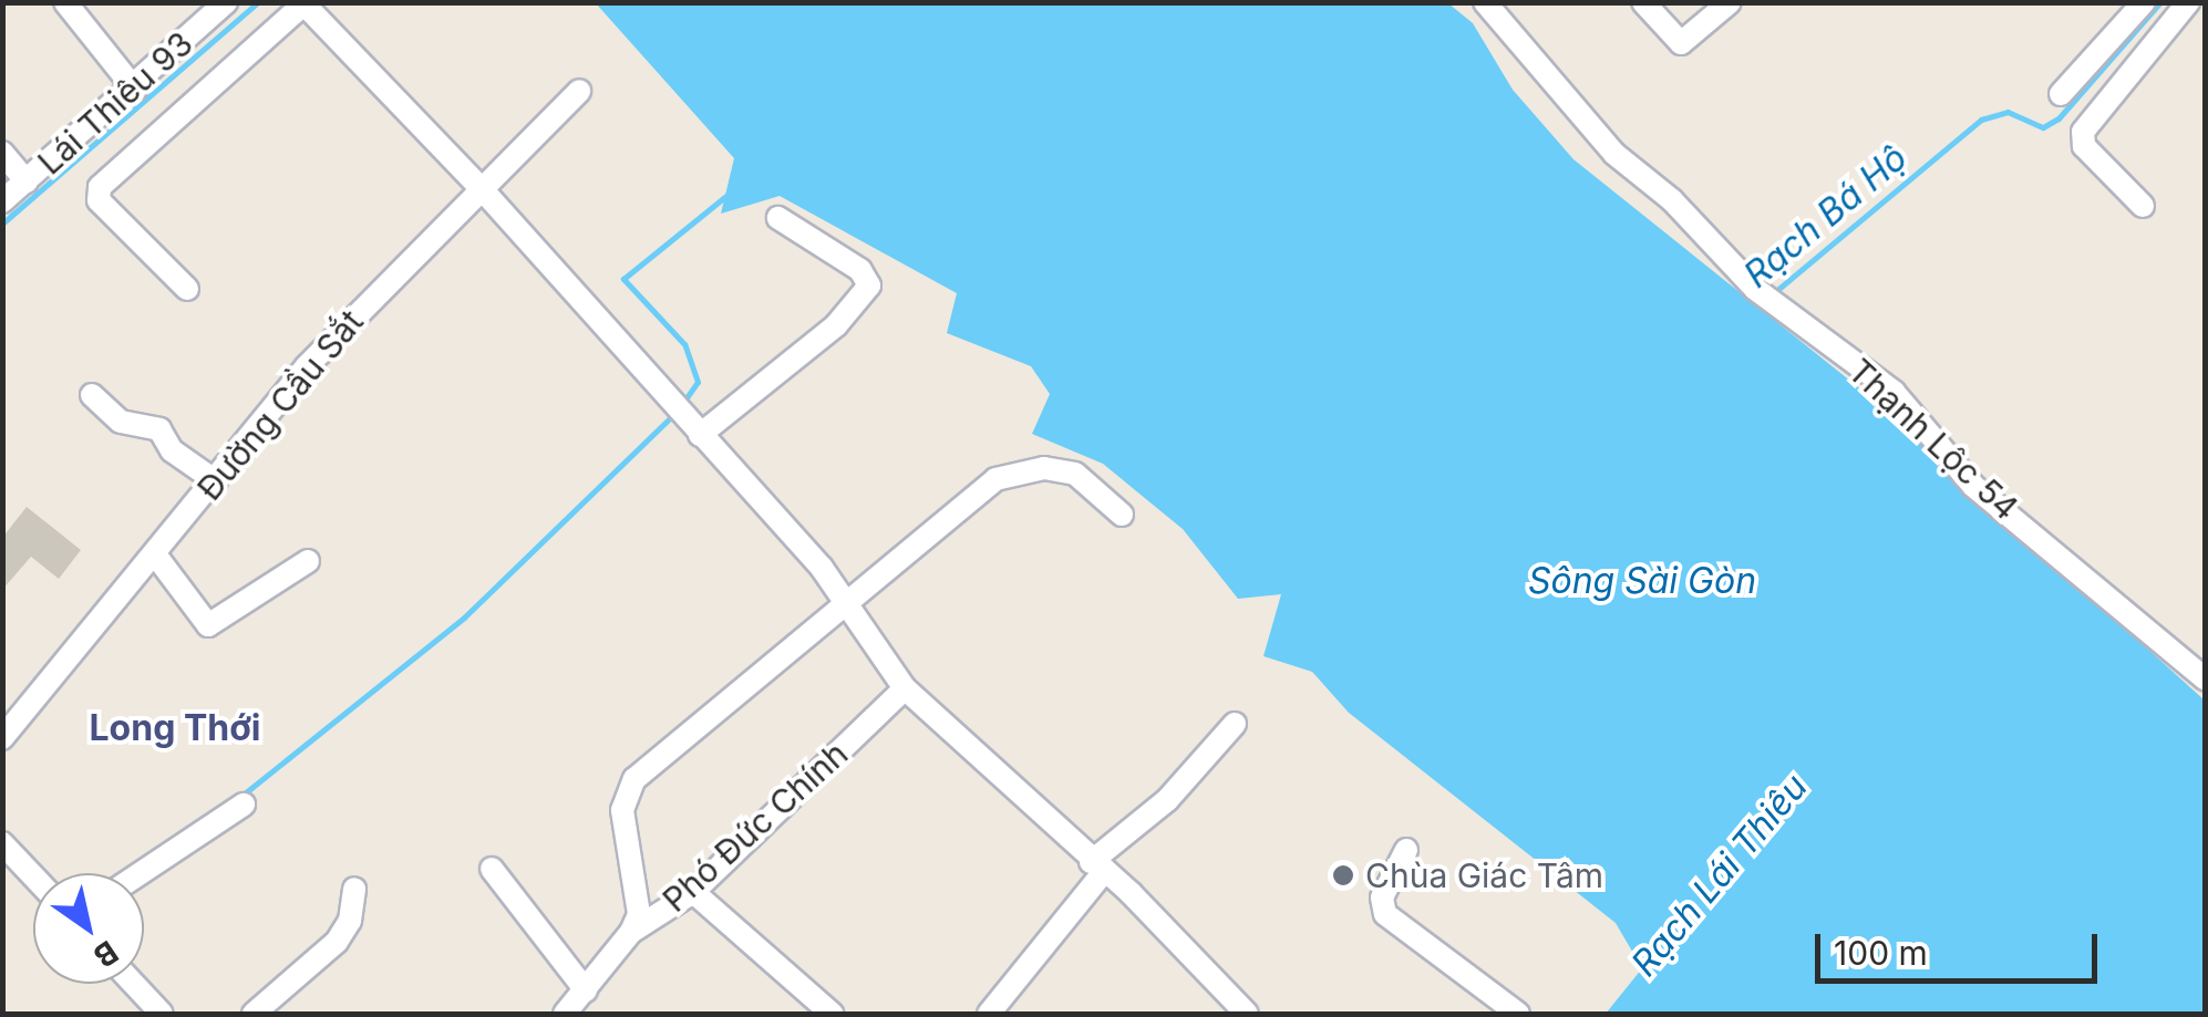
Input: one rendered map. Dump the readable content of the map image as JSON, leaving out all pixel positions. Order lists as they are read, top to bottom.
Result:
{
  "streets": {
    "street": [
      "Lái Thiêu 93",
      "Đường Cầu Sắt",
      "Thạnh Lộc 54",
      "Phó Đức Chính"
    ]
  },
  "districts": ["Long Thới"],
  "water": ["Rạch Bá Hộ", "Sông Sài Gòn", "Rạch Lái Thiêu"],
  "places": ["Chùa Giác Tâm"],
  "scale_bar": "100 m",
  "north": "bottom right"
}
